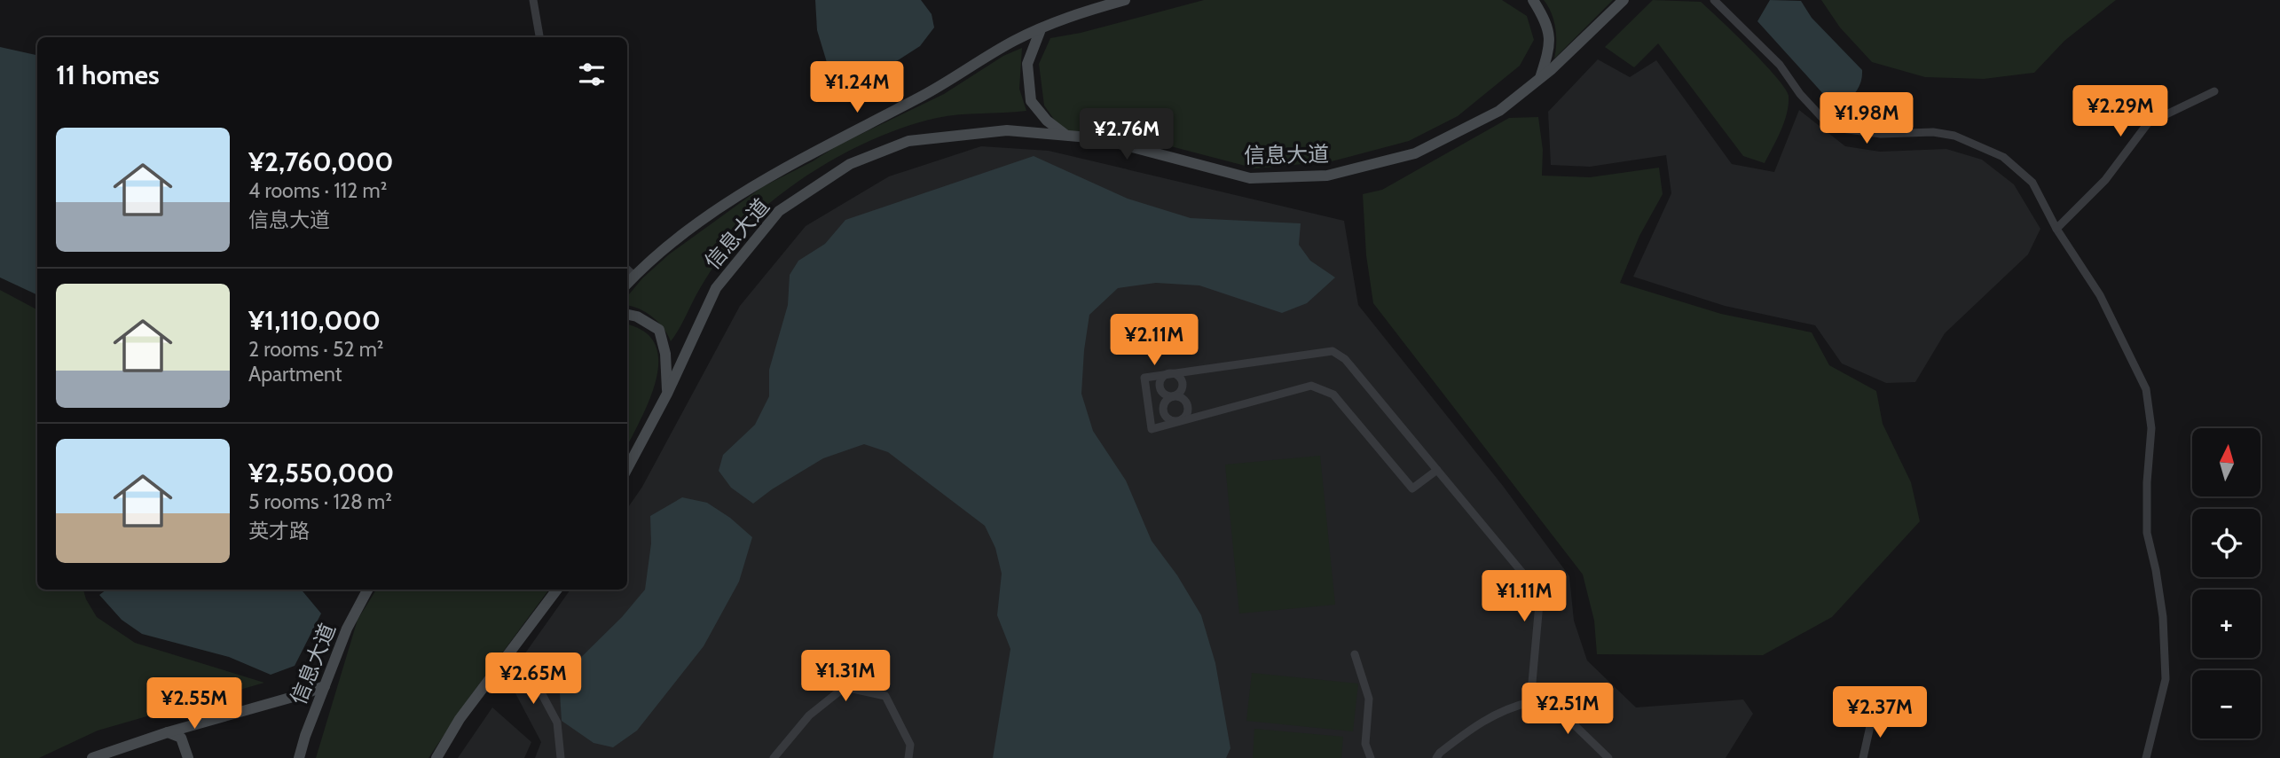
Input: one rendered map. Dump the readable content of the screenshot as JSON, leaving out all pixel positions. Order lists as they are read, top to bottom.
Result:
{
  "streets": {
    "main road": ["信息大道"]
  },
  "north": "top",
  "page": {
    "heading": "11 homes",
    "price": [
      "¥1.24M",
      "¥2.29M",
      "¥1.98M",
      "¥2.76M",
      "¥2.11M",
      "¥1.11M",
      "¥1.31M",
      "¥2.65M",
      "¥2.55M",
      "¥2.51M",
      "¥2.37M"
    ],
    "list": [
      {
        "name": "¥2,760,000",
        "note": "4 rooms · 112 m² · 信息大道"
      },
      {
        "name": "¥1,110,000",
        "note": "2 rooms · 52 m² · Apartment"
      },
      {
        "name": "¥2,550,000",
        "note": "5 rooms · 128 m² · 英才路"
      }
    ],
    "map_buttons": ["+", "−"]
  }
}
